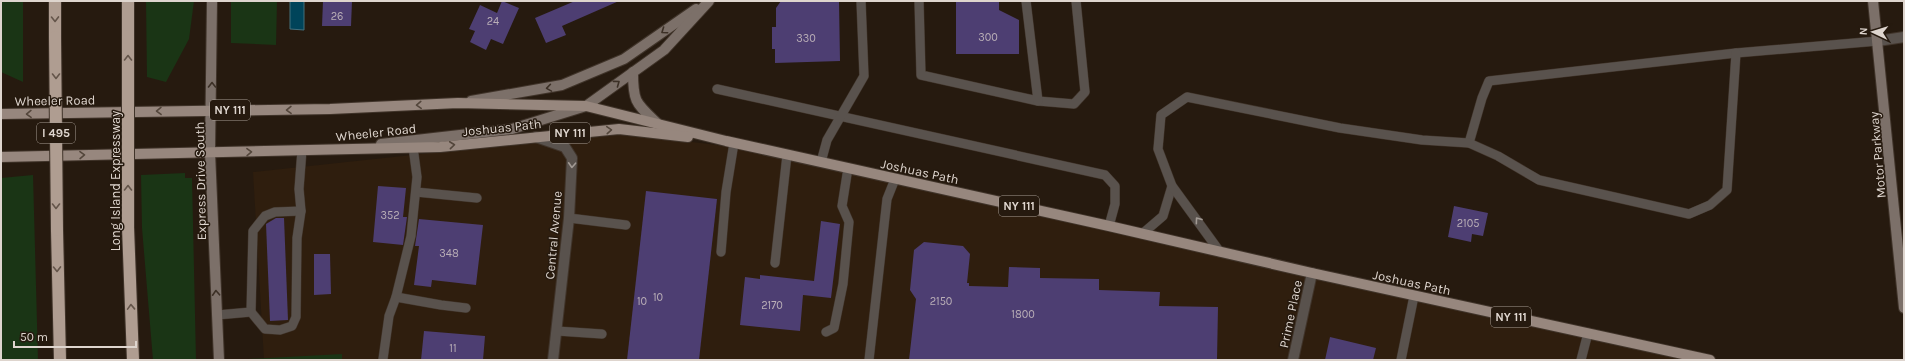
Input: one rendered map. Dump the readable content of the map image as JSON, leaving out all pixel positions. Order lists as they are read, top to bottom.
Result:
{
  "streets": {
    "highway": ["I 495", "Long Island Expressway"],
    "main road": [
      "Wheeler Road",
      "NY 111",
      "Joshuas Path",
      "Motor Parkway",
      "Express Drive South"
    ],
    "street": ["Central Avenue", "Prime Place"]
  },
  "crossings": [
    ["Wheeler Road", "Joshuas Path"],
    ["Wheeler Road", "Express Drive South"],
    ["Joshuas Path", "Central Avenue"],
    ["Joshuas Path", "Prime Place"]
  ],
  "one_way": ["Express Drive South", "Central Avenue"],
  "house_numbers": [
    "26",
    "24",
    "300",
    "330",
    "352",
    "2105",
    "348",
    "10",
    "10",
    "2150",
    "2170",
    "1800",
    "11"
  ],
  "scale_bar": "50 m",
  "north": "left"
}
